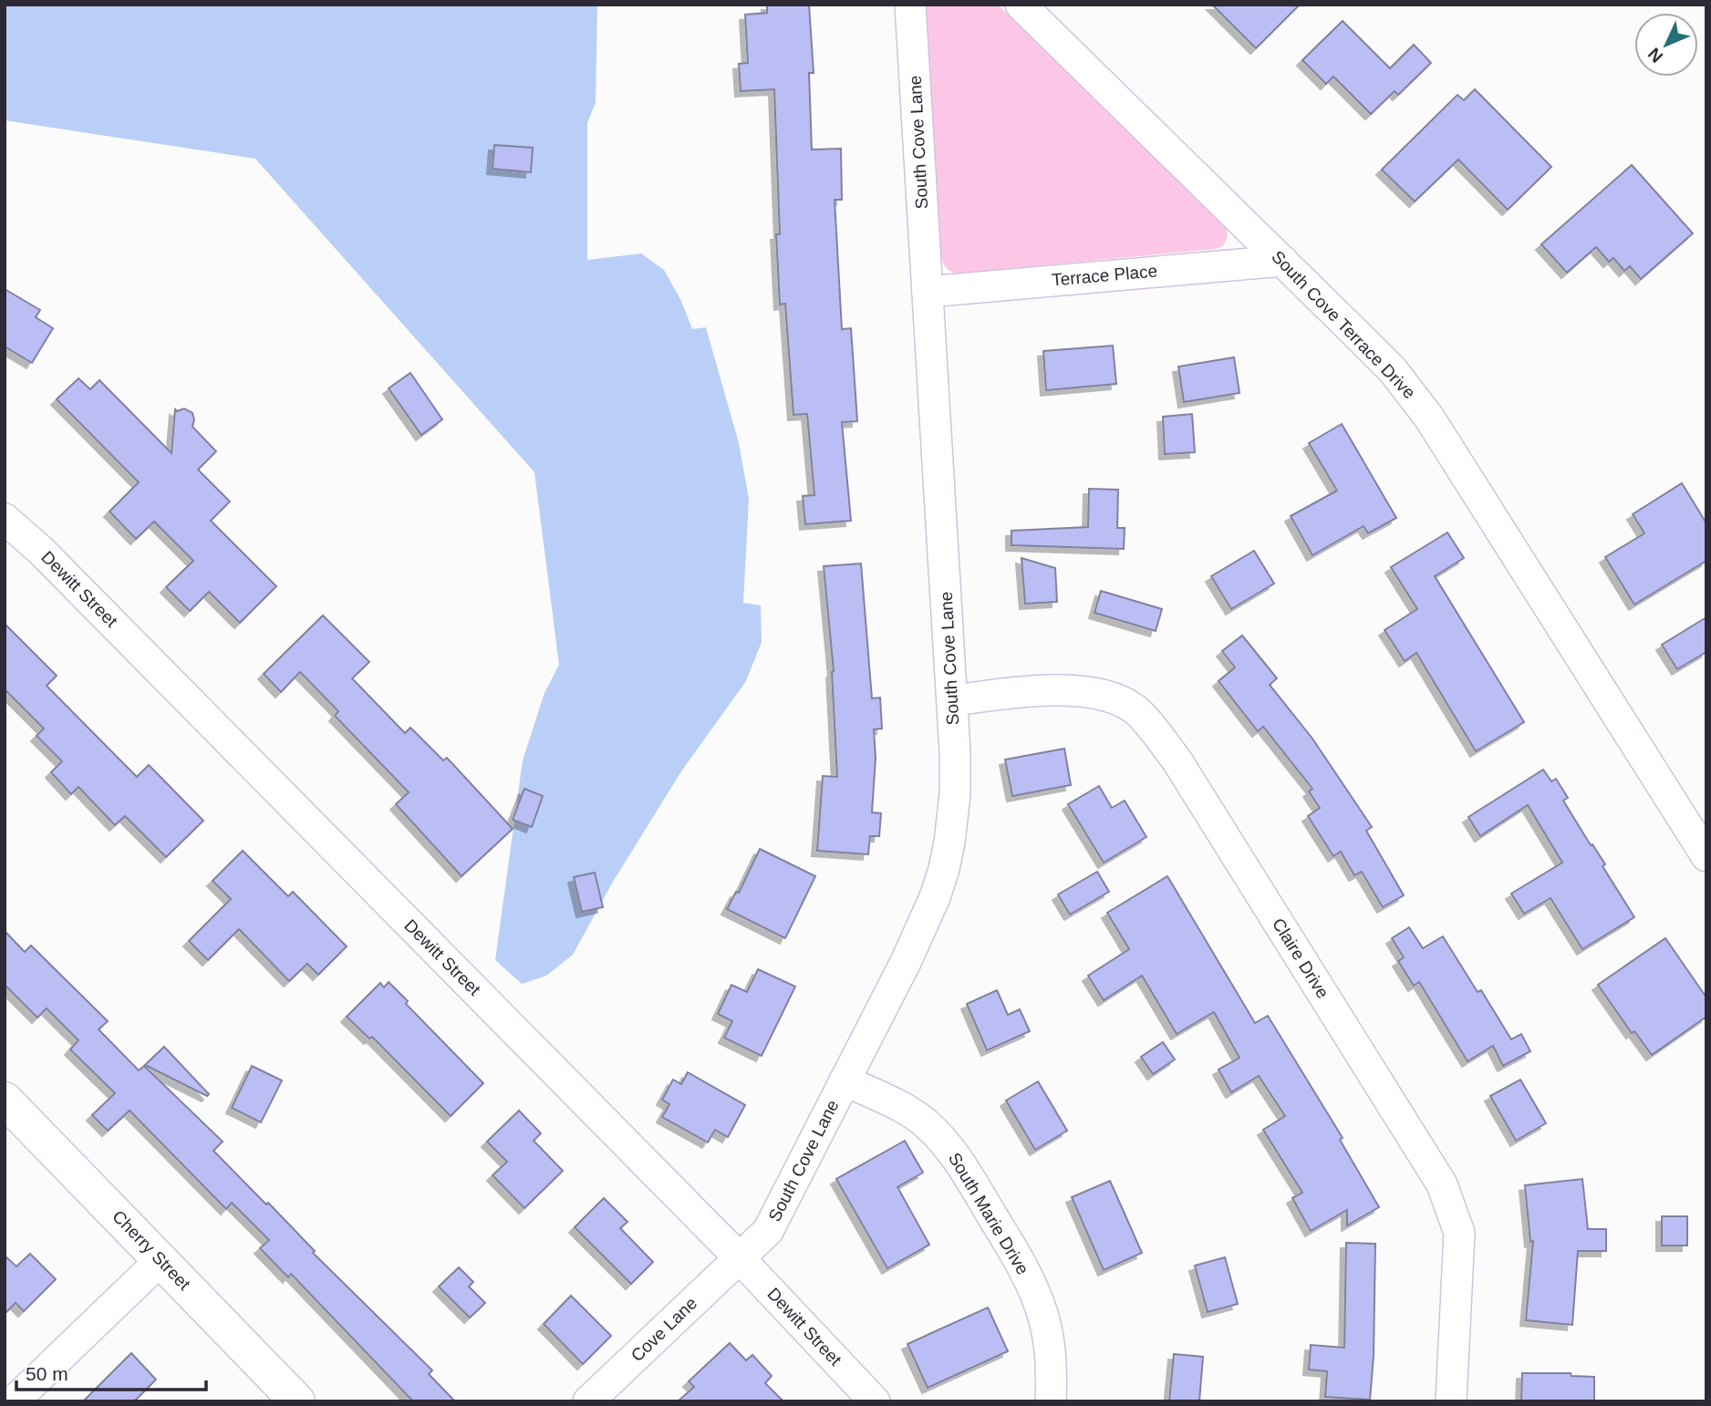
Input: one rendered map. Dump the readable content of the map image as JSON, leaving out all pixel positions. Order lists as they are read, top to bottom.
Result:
{
  "streets": {
    "street": [
      "South Cove Lane",
      "Terrace Place",
      "South Cove Terrace Drive",
      "Dewitt Street",
      "Claire Drive",
      "South Marie Drive",
      "Cherry Street",
      "Cove Lane"
    ]
  },
  "crossings": [
    ["South Cove Lane", "Terrace Place"],
    ["South Cove Lane", "Dewitt Street"],
    ["South Cove Lane", "Claire Drive"],
    ["South Cove Lane", "South Marie Drive"],
    ["South Cove Lane", "Cove Lane"],
    ["Terrace Place", "South Cove Terrace Drive"],
    ["Dewitt Street", "Cove Lane"]
  ],
  "scale_bar": "50 m",
  "north": "bottom left"
}
